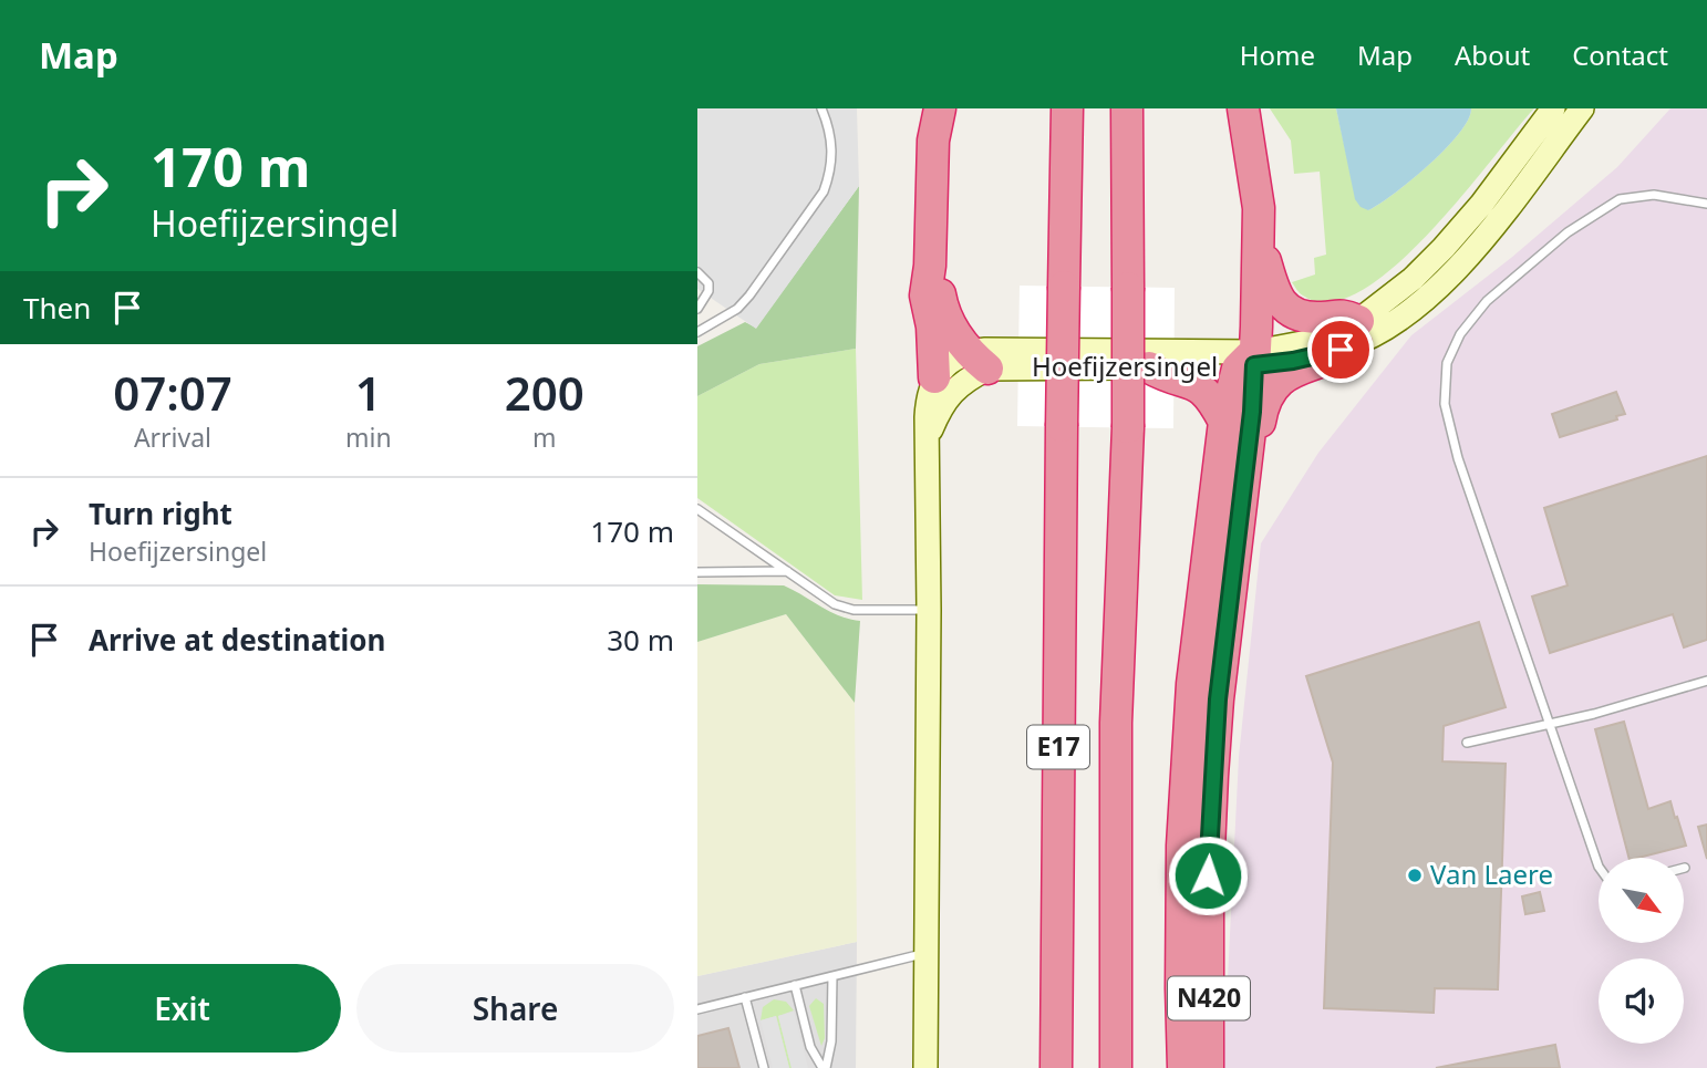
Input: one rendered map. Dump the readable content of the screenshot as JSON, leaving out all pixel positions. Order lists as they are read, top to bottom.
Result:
{
  "streets": {
    "highway": ["E17", "N420"],
    "street": ["Hoefijzersingel"]
  },
  "crossings": [
    ["Hoefijzersingel", "N420"]
  ],
  "places": ["Van Laere"],
  "north": "bottom right",
  "page": {
    "header": "Map",
    "nav": [
      "Home",
      "Map",
      "About",
      "Contact"
    ],
    "turn": ["170 m", "Hoefijzersingel"],
    "then": "Then",
    "eta": [
      "07:07",
      "Arrival",
      "1",
      "min",
      "200",
      "m"
    ],
    "list": [
      {
        "name": "Turn right",
        "note": "Hoefijzersingel",
        "value": "170 m"
      },
      {
        "name": "Arrive at destination",
        "value": "30 m"
      }
    ],
    "buttons": ["Exit", "Share"]
  }
}
